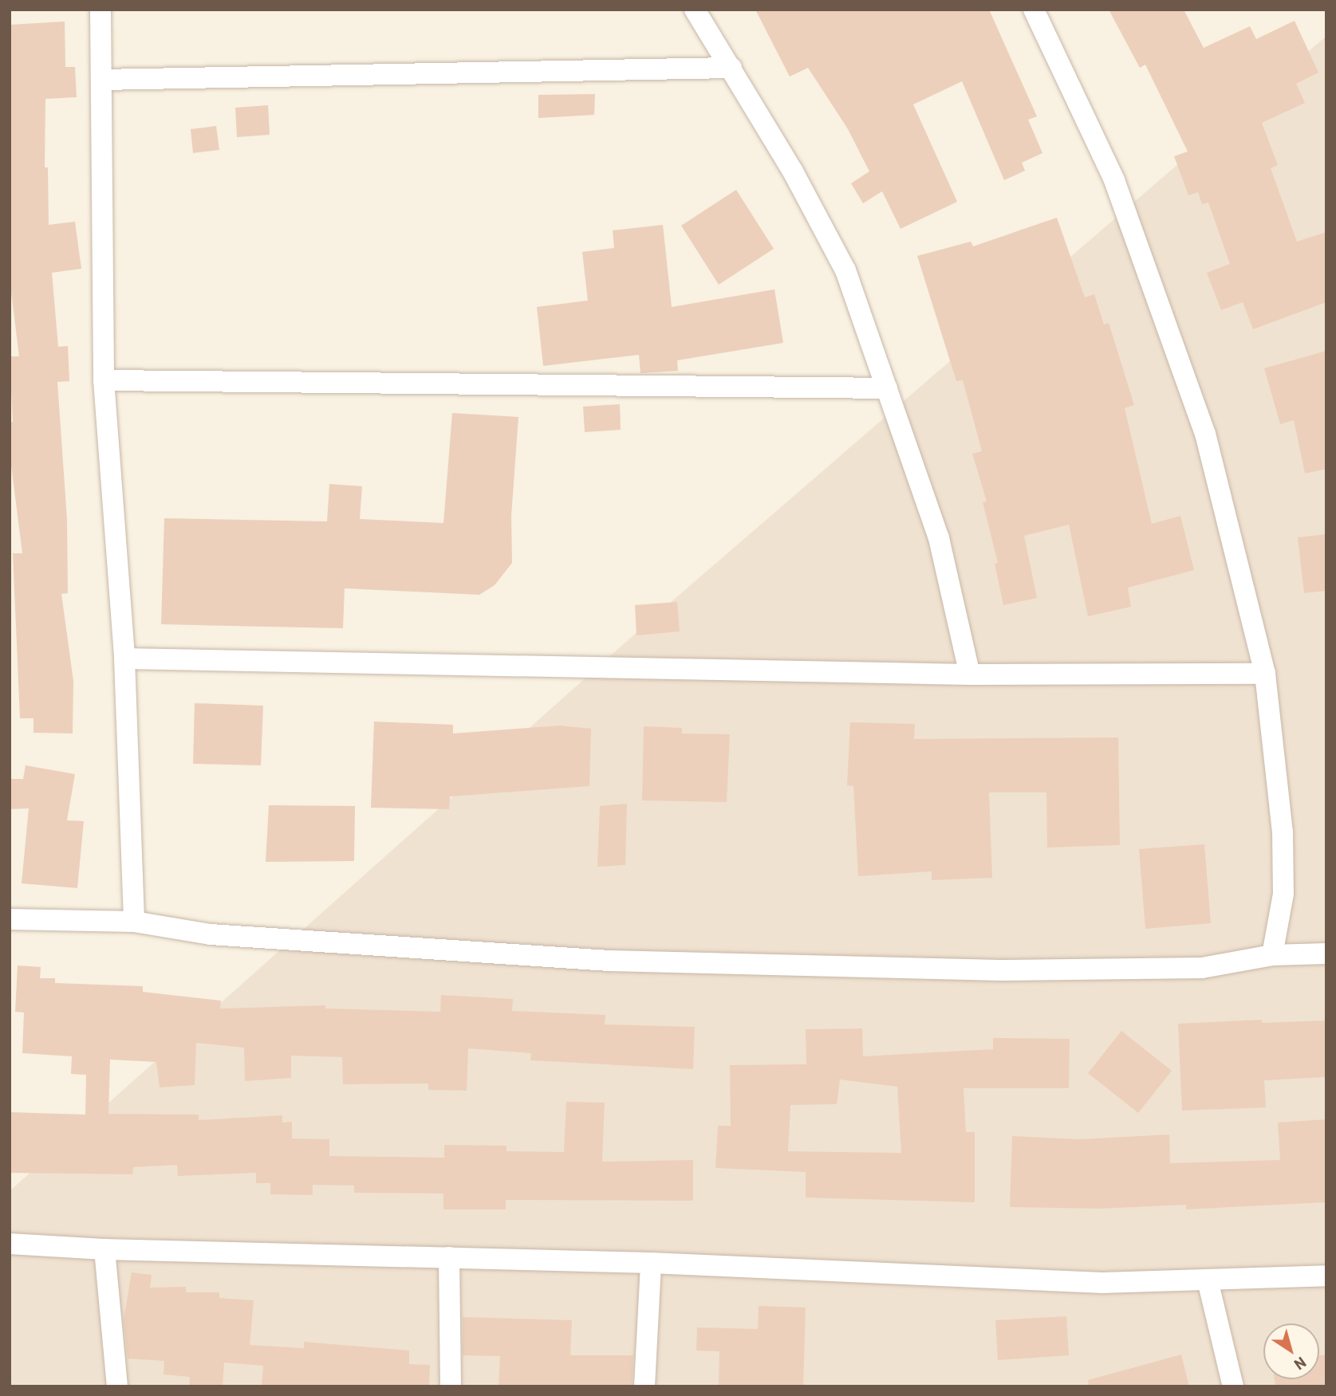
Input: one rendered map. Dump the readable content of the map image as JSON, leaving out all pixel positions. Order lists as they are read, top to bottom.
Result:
{
  "north": "bottom right"
}
